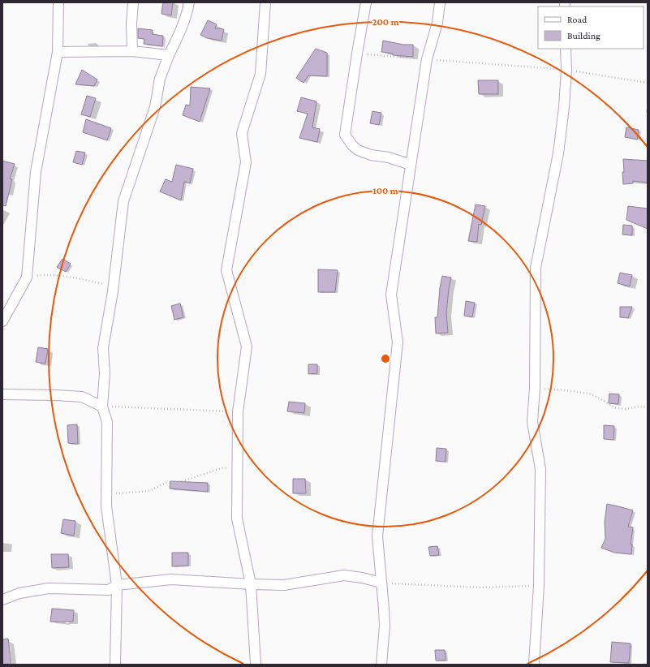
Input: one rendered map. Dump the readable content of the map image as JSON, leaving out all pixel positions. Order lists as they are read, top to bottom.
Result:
{
  "legend": ["Road", "Building"],
  "rings": ["200 m", "100 m"]
}
